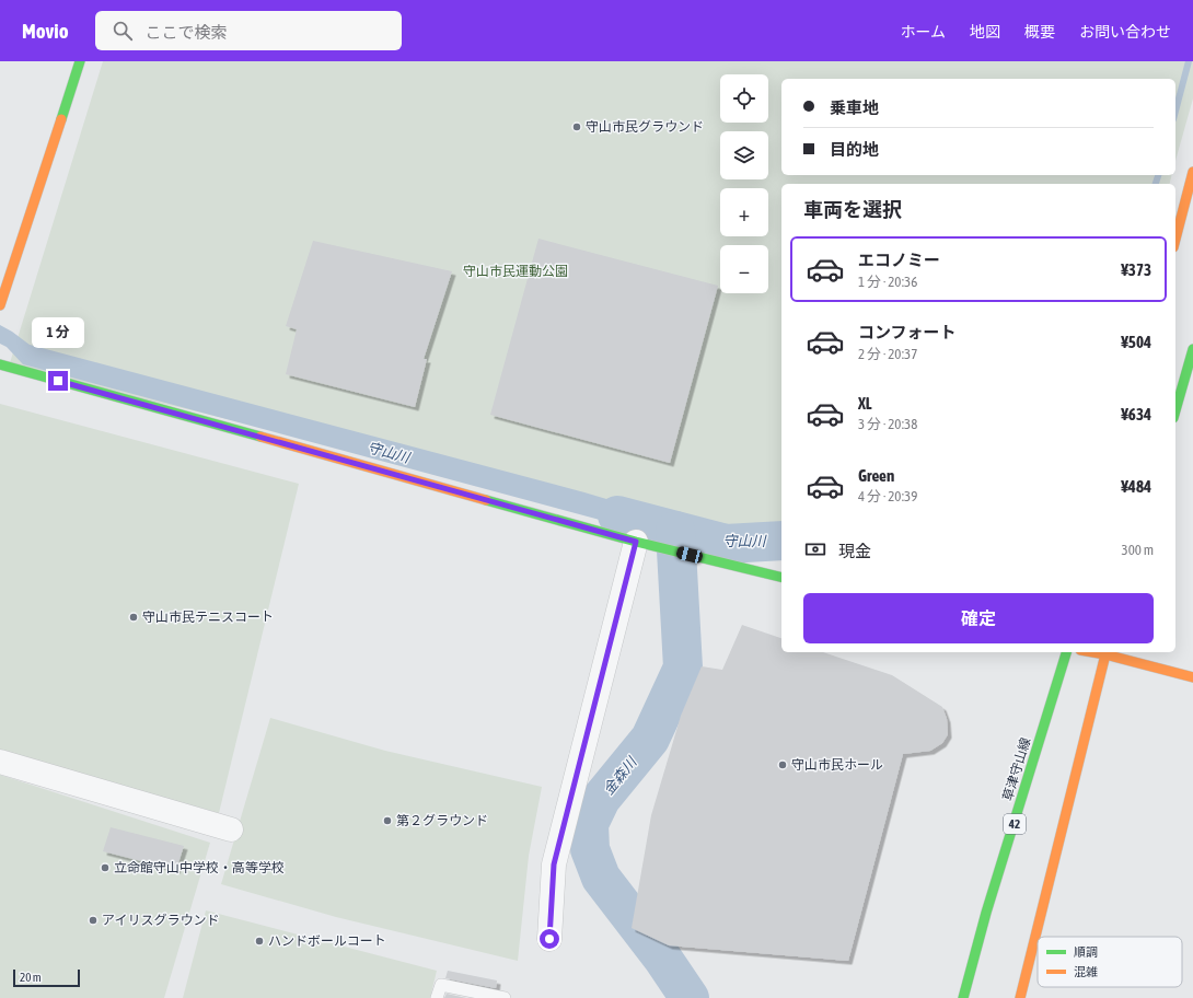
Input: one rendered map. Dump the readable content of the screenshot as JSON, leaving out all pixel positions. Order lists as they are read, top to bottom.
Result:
{
  "streets": {
    "street": ["草津守山線", "42"]
  },
  "water": ["守山川", "金森川"],
  "parks": ["守山市民運動公園"],
  "places": [
    "守山市民グラウンド",
    "守山市民テニスコート",
    "守山市民ホール",
    "第２グラウンド",
    "立命館守山中学校・高等学校",
    "アイリスグラウンド",
    "ハンドボールコート"
  ],
  "legend": ["順調", "混雑"],
  "scale_bar": "20 m",
  "page": {
    "header": "Movio",
    "search": "ここで検索",
    "nav": [
      "ホーム",
      "地図",
      "概要",
      "お問い合わせ"
    ],
    "map_buttons": ["+", "−"],
    "banner": ["乗車地", "目的地"],
    "heading": "車両を選択",
    "list": [
      {
        "name": "エコノミー",
        "note": "1 分 · 20:36",
        "value": "¥373"
      },
      {
        "name": "コンフォート",
        "note": "2 分 · 20:37",
        "value": "¥504"
      },
      {
        "name": "XL",
        "note": "3 分 · 20:38",
        "value": "¥634"
      },
      {
        "name": "Green",
        "note": "4 分 · 20:39",
        "value": "¥484"
      }
    ],
    "bubble": "1 分",
    "pay": ["現金", "300 m"],
    "buttons": "確定",
    "scale": "20 m"
  }
}
